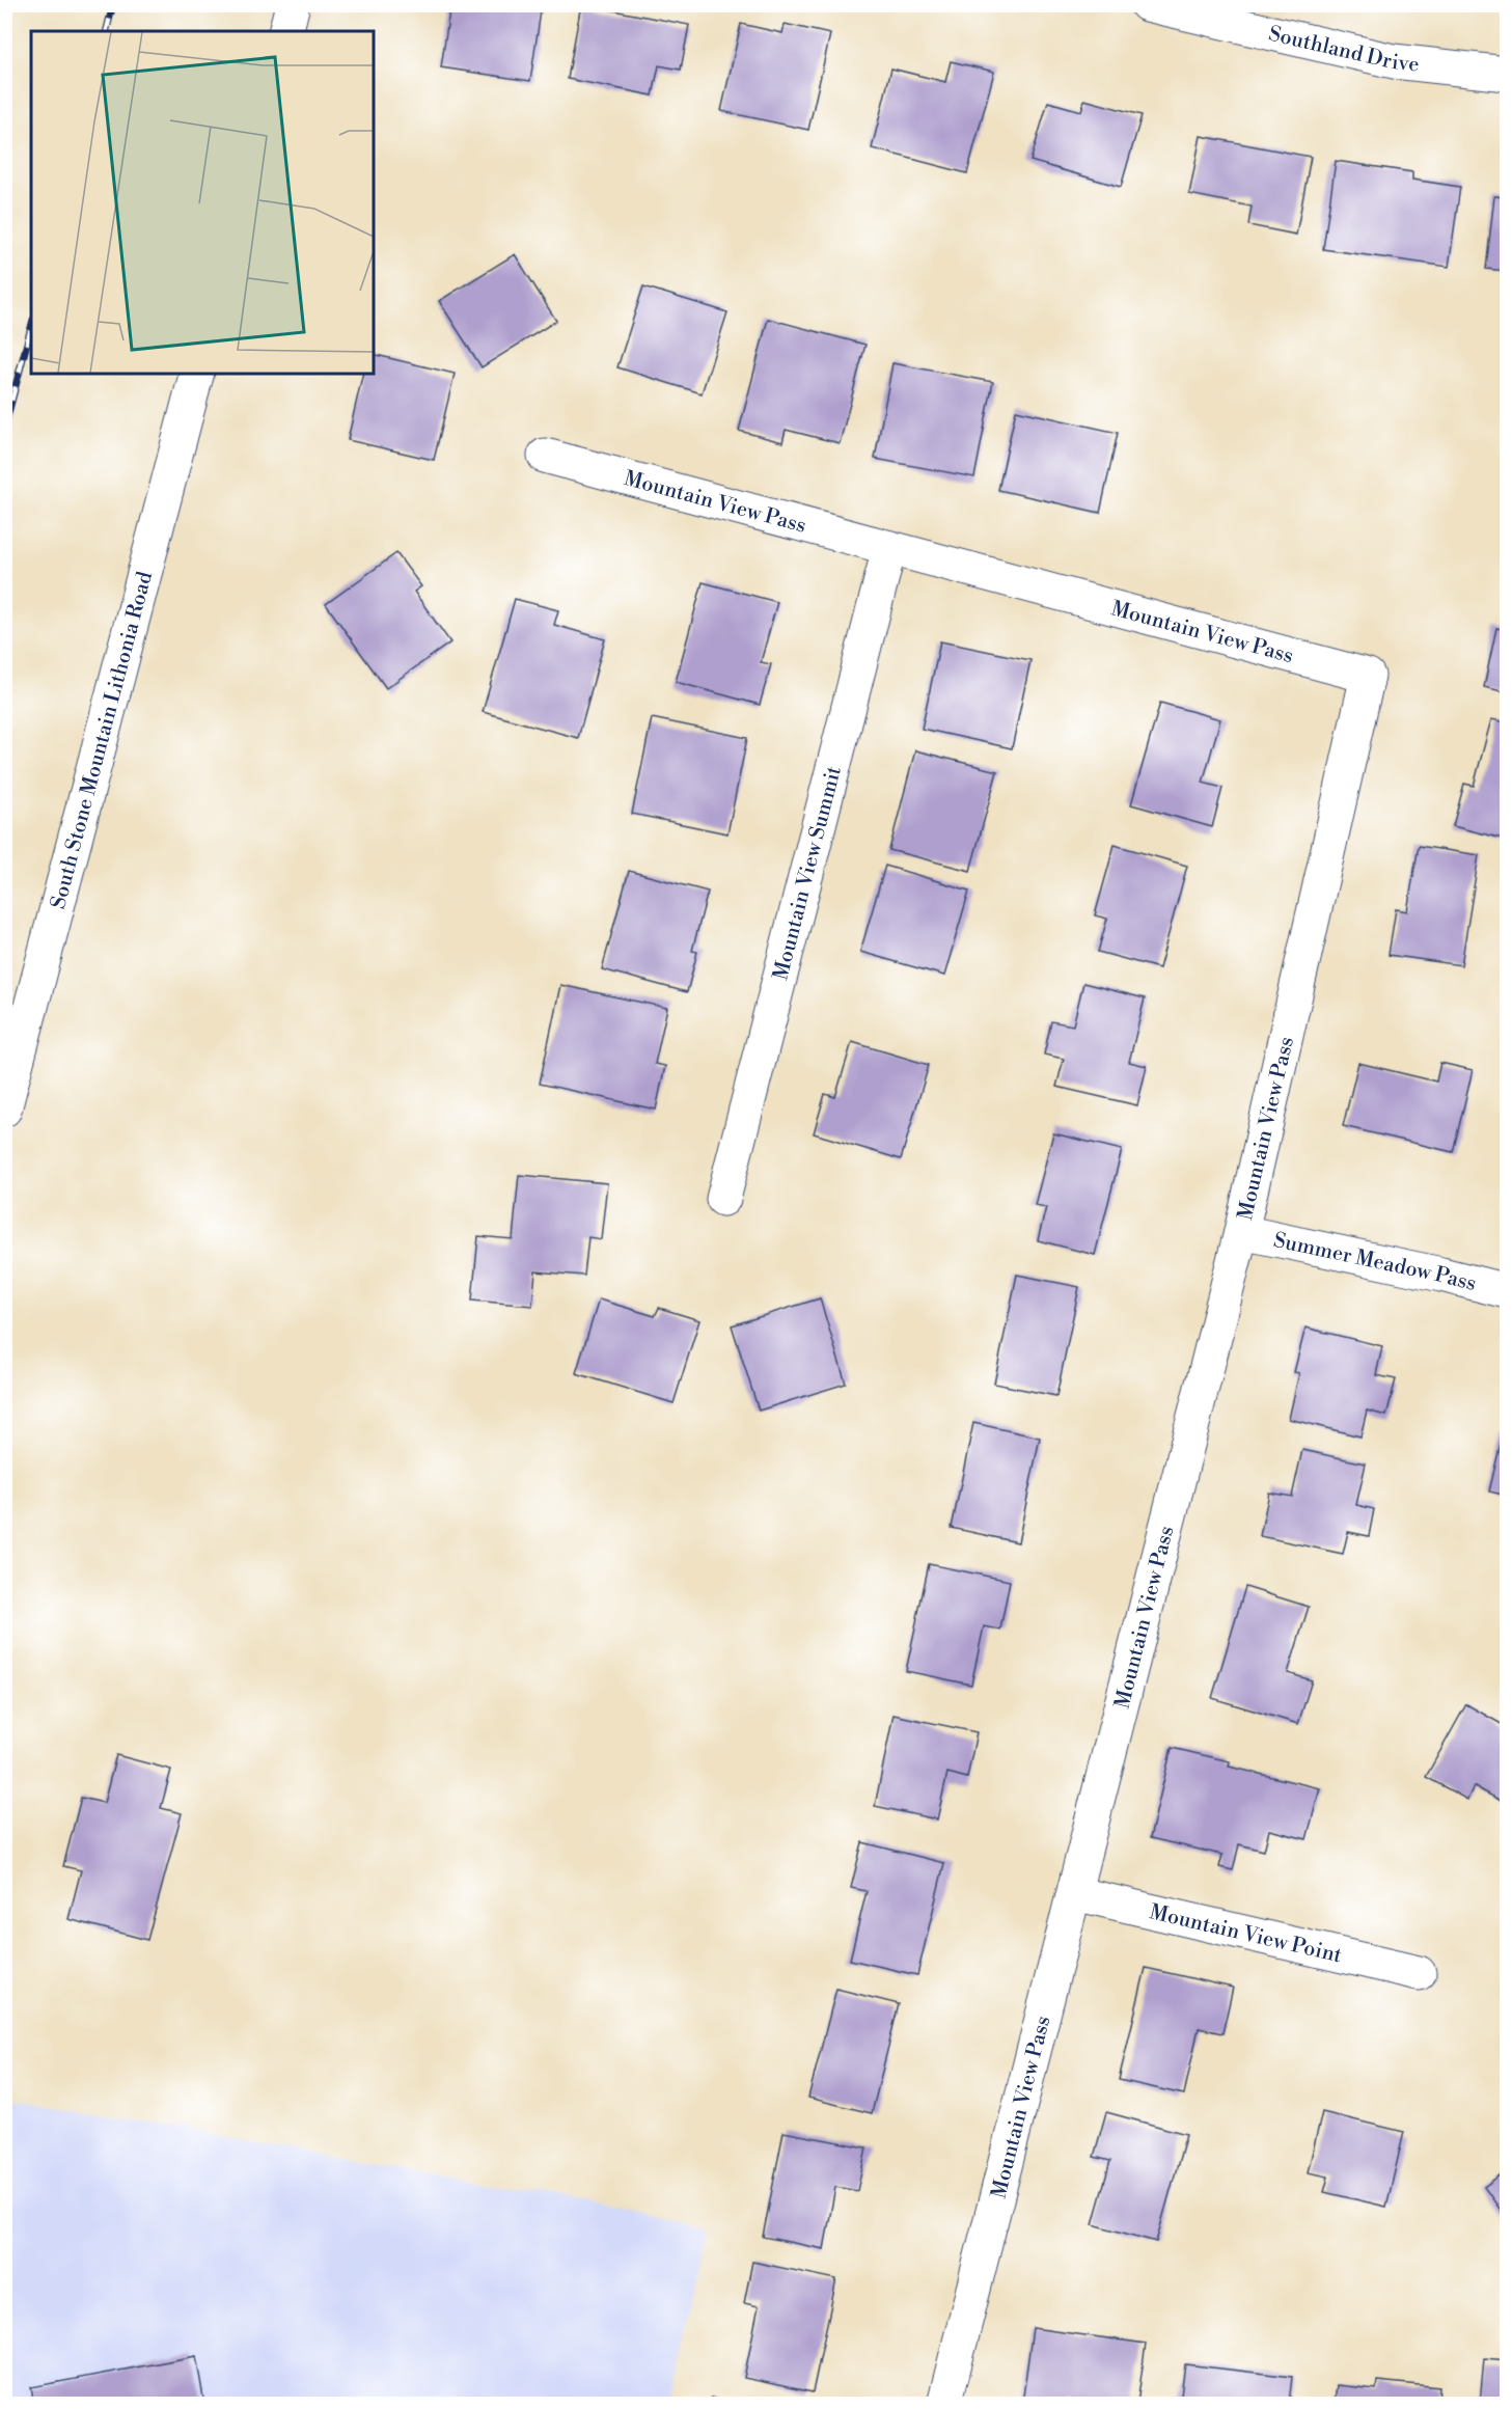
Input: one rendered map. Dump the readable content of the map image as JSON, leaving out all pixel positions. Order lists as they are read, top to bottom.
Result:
{
  "streets": {
    "street": [
      "Southland Drive",
      "Mountain View Pass",
      "South Stone Mountain Lithonia Road",
      "Mountain View Summit",
      "Summer Meadow Pass",
      "Mountain View Point"
    ]
  },
  "crossings": [
    ["Mountain View Pass", "Mountain View Summit"],
    ["Mountain View Pass", "Summer Meadow Pass"],
    ["Mountain View Pass", "Mountain View Point"]
  ]
}
